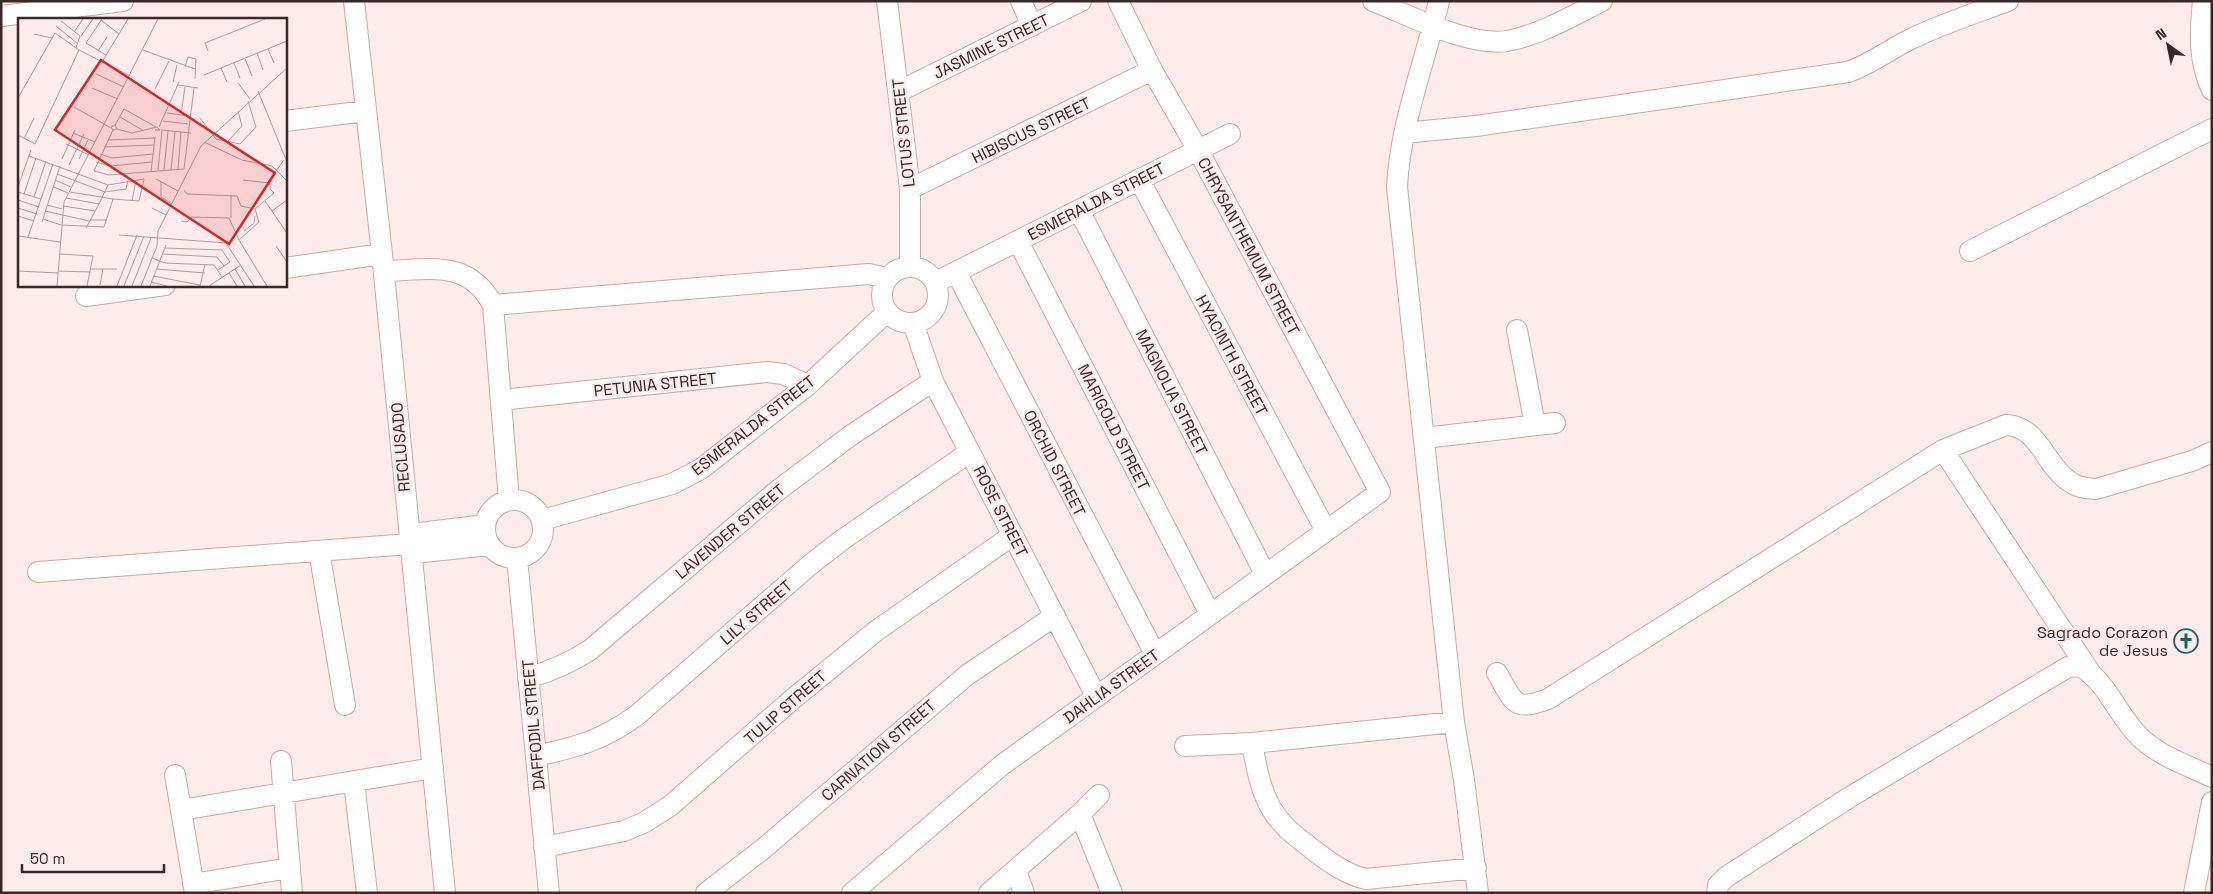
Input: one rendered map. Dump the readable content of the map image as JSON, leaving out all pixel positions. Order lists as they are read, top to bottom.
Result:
{
  "streets": {
    "street": [
      "JASMINE STREET",
      "HIBISCUS STREET",
      "LOTUS STREET",
      "ESMERALDA STREET",
      "CHRYSANTHEMUM STREET",
      "HYACINTH STREET",
      "PETUNIA STREET",
      "MAGNOLIA STREET",
      "MARIGOLD STREET",
      "RECLUSADO",
      "ORCHID STREET",
      "ROSE STREET",
      "LAVENDER STREET",
      "LILY STREET",
      "DAHLIA STREET",
      "TULIP STREET",
      "DAFFODIL STREET",
      "CARNATION STREET"
    ]
  },
  "crossings": [
    ["JASMINE STREET", "LOTUS STREET"],
    ["HIBISCUS STREET", "LOTUS STREET"],
    ["HIBISCUS STREET", "CHRYSANTHEMUM STREET"],
    ["LOTUS STREET", "ESMERALDA STREET"],
    ["LOTUS STREET", "ROSE STREET"],
    ["ESMERALDA STREET", "CHRYSANTHEMUM STREET"],
    ["ESMERALDA STREET", "HYACINTH STREET"],
    ["ESMERALDA STREET", "PETUNIA STREET"],
    ["ESMERALDA STREET", "MAGNOLIA STREET"],
    ["ESMERALDA STREET", "MARIGOLD STREET"],
    ["ESMERALDA STREET", "ORCHID STREET"],
    ["ESMERALDA STREET", "ROSE STREET"],
    ["ESMERALDA STREET", "DAFFODIL STREET"],
    ["CHRYSANTHEMUM STREET", "DAHLIA STREET"],
    ["HYACINTH STREET", "DAHLIA STREET"],
    ["MAGNOLIA STREET", "DAHLIA STREET"],
    ["MARIGOLD STREET", "DAHLIA STREET"],
    ["ORCHID STREET", "DAHLIA STREET"],
    ["ROSE STREET", "LAVENDER STREET"],
    ["ROSE STREET", "LILY STREET"],
    ["ROSE STREET", "DAHLIA STREET"],
    ["ROSE STREET", "TULIP STREET"],
    ["ROSE STREET", "CARNATION STREET"],
    ["LAVENDER STREET", "DAFFODIL STREET"],
    ["LILY STREET", "DAFFODIL STREET"],
    ["TULIP STREET", "DAFFODIL STREET"]
  ],
  "places": {
    "church": ["Sagrado Corazon de Jesus"]
  },
  "scale_bar": "50 m",
  "north": "top left"
}
